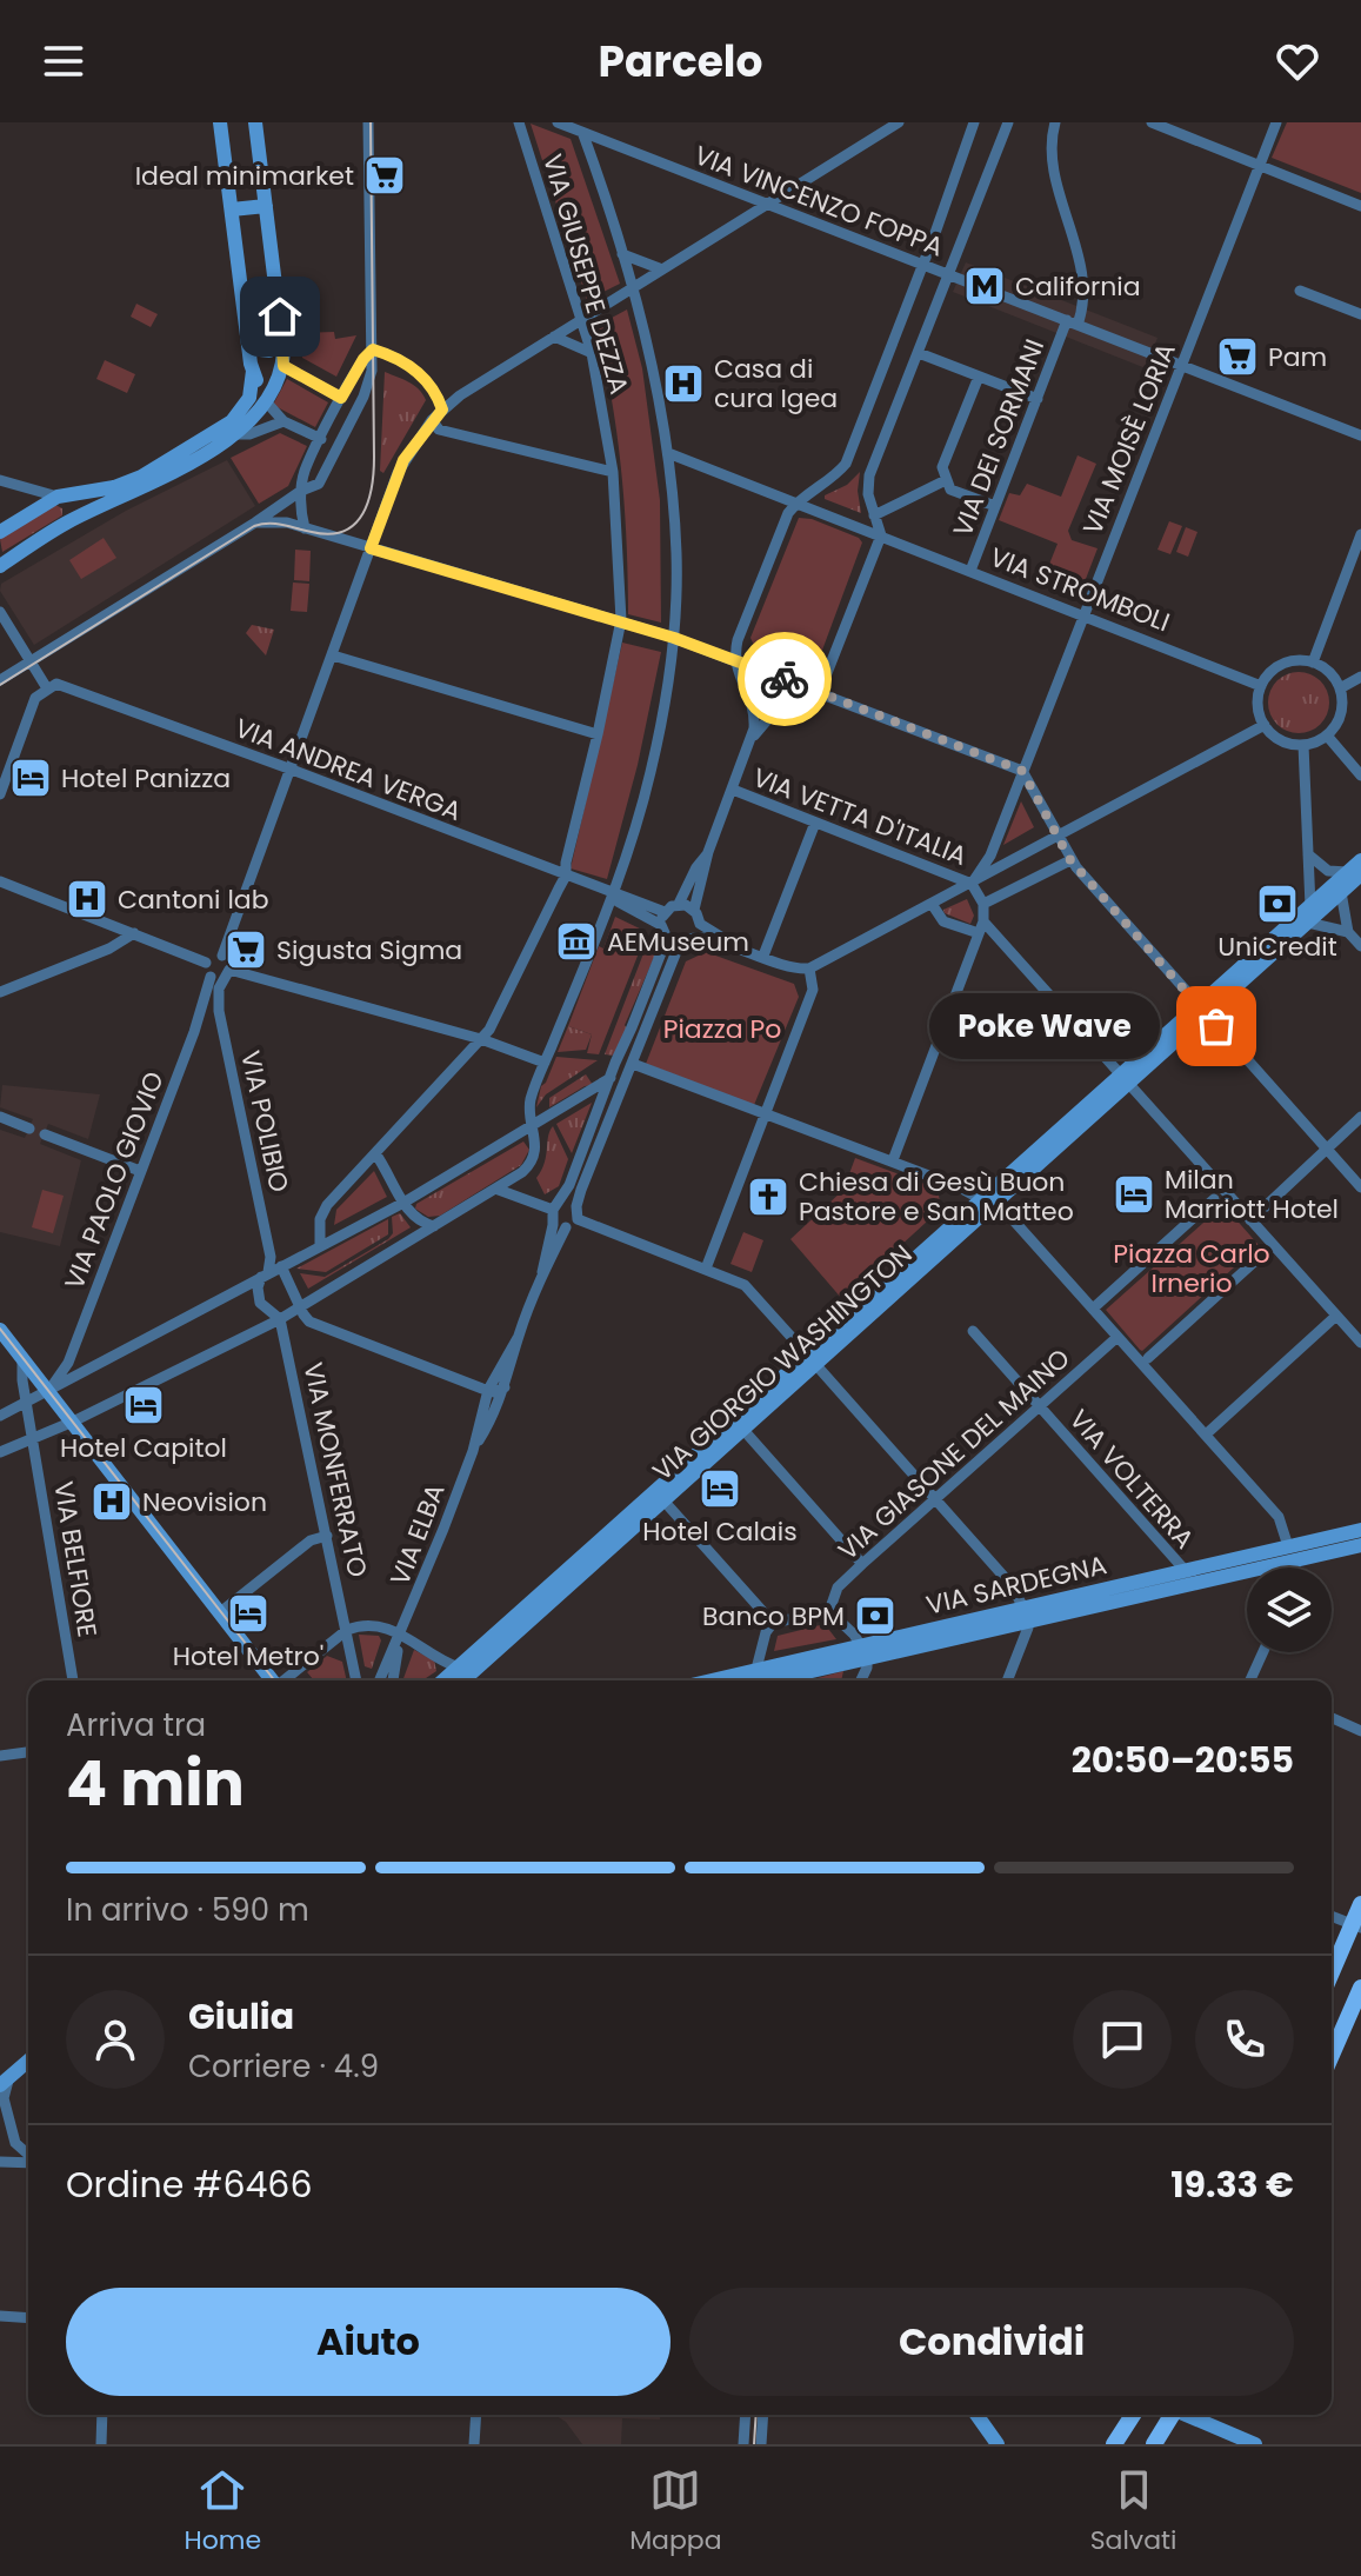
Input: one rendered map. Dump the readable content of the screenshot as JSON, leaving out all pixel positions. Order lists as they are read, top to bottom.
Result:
{
  "streets": {
    "main road": ["VIA GIORGIO WASHINGTON", "VIA SARDEGNA"],
    "street": [
      "VIA VINCENZO FOPPA",
      "VIA GIUSEPPE DEZZA",
      "VIA DEI SORMANI",
      "VIA MOISÈ LORIA",
      "VIA STROMBOLI",
      "VIA ANDREA VERGA",
      "VIA VETTA D'ITALIA",
      "VIA POLIBIO",
      "VIA PAOLO GIOVIO",
      "VIA GIASONE DEL MAINO",
      "VIA MONFERRATO",
      "VIA VOLTERRA",
      "VIA ELBA",
      "VIA BELFIORE"
    ]
  },
  "crossings": [
    ["VIA VINCENZO FOPPA", "VIA GIUSEPPE DEZZA"],
    ["VIA VINCENZO FOPPA", "VIA DEI SORMANI"],
    ["VIA VINCENZO FOPPA", "VIA MOISÈ LORIA"],
    ["VIA VINCENZO FOPPA", "VIA STROMBOLI"],
    ["VIA GIUSEPPE DEZZA", "VIA STROMBOLI"],
    ["VIA GIUSEPPE DEZZA", "VIA ANDREA VERGA"],
    ["VIA DEI SORMANI", "VIA STROMBOLI"],
    ["VIA MOISÈ LORIA", "VIA STROMBOLI"],
    ["VIA MOISÈ LORIA", "VIA VETTA D'ITALIA"],
    ["VIA POLIBIO", "VIA PAOLO GIOVIO"],
    ["VIA POLIBIO", "VIA MONFERRATO"],
    ["VIA GIASONE DEL MAINO", "VIA VOLTERRA"],
    ["VIA VOLTERRA", "VIA SARDEGNA"]
  ],
  "parks": ["Piazza Po", "Piazza Carlo Irnerio"],
  "places": {
    "supermarket": ["Ideal minimarket", "Pam", "Sigusta Sigma"],
    "metro station": ["California"],
    "hospital": ["Casa di cura Igea", "Cantoni lab", "Neovision"],
    "hotel": [
      "Hotel Panizza",
      "Milan Marriott Hotel",
      "Hotel Capitol",
      "Hotel Calais",
      "Hotel Metro'"
    ],
    "bank": ["UniCredit", "Banco BPM"],
    "museum": ["AEMuseum"],
    "other": ["Poke Wave"],
    "church": ["Chiesa di Gesù Buon Pastore e San Matteo"]
  },
  "page": {
    "header": "Parcelo",
    "bubble": "Poke Wave",
    "heading": ["4 min", "Arriva tra", "20:50–20:55"],
    "panel": [
      "Giulia",
      "Corriere · 4.9",
      "Ordine #6466",
      "19.33 €"
    ],
    "bar": "In arrivo · 590 m",
    "buttons": ["Aiuto", "Condividi"],
    "tabs": ["Home", "Mappa", "Salvati"]
  }
}
